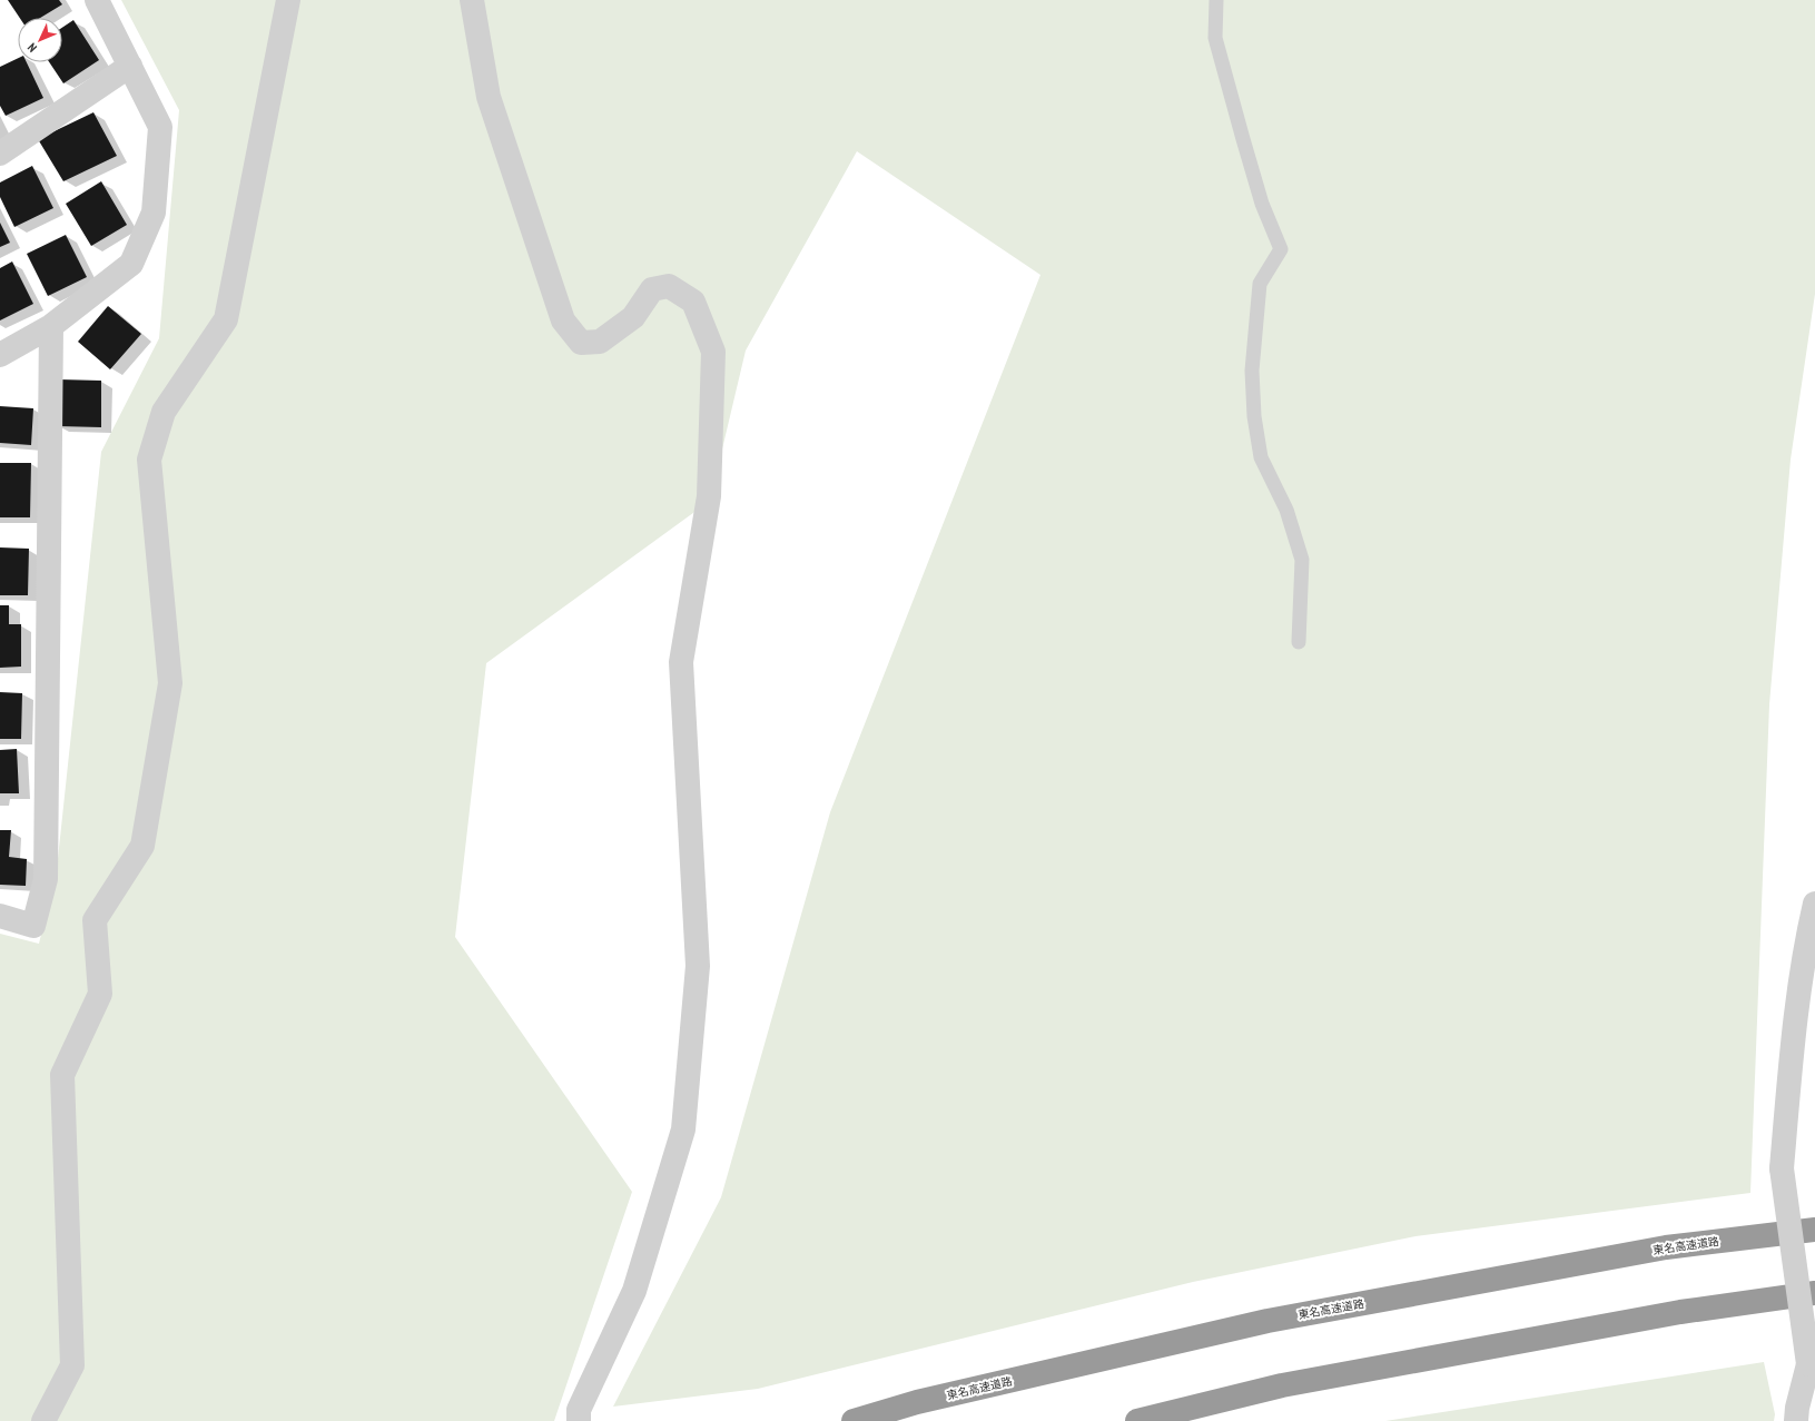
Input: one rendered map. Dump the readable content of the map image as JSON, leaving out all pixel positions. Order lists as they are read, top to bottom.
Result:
{
  "streets": {
    "highway": ["東名高速道路"]
  },
  "north": "bottom left"
}
